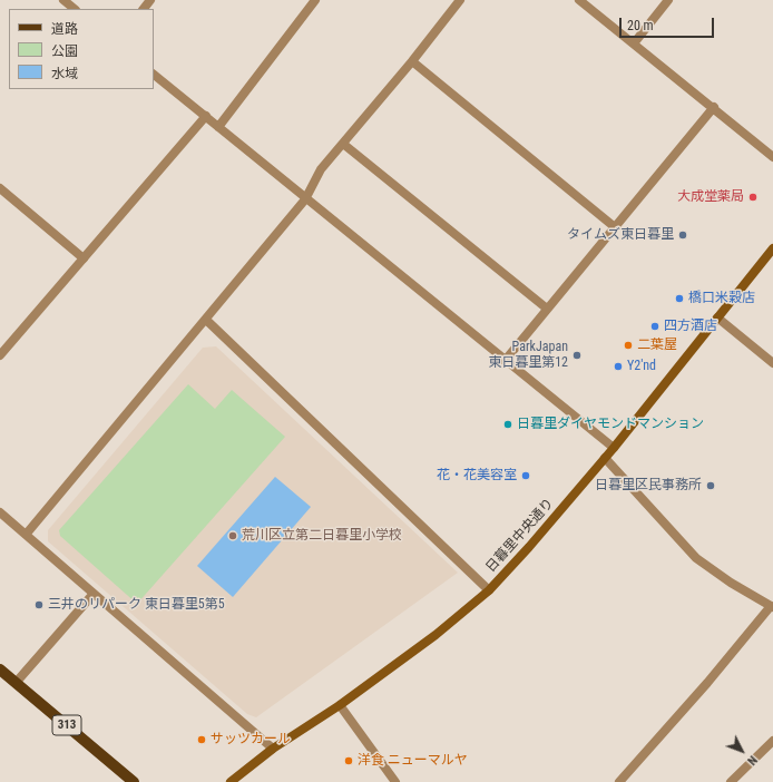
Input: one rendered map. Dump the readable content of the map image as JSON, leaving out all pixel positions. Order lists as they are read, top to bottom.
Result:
{
  "streets": {
    "main road": ["313"],
    "street": ["日暮里中央通り"]
  },
  "places": [
    "大成堂薬局",
    "タイムズ東日暮里",
    "橋口米穀店",
    "四方酒店",
    "二葉屋",
    "ParkJapan 東日暮里第12",
    "Y2'nd",
    "日暮里ダイヤモンドマンション",
    "花・花美容室",
    "日暮里区民事務所",
    "荒川区立第二日暮里小学校",
    "三井のリパーク 東日暮里5第5",
    "サッツカール",
    "洋食 ニューマルヤ"
  ],
  "legend": ["道路", "公園", "水域"],
  "scale_bar": "20 m",
  "north": "bottom right"
}
